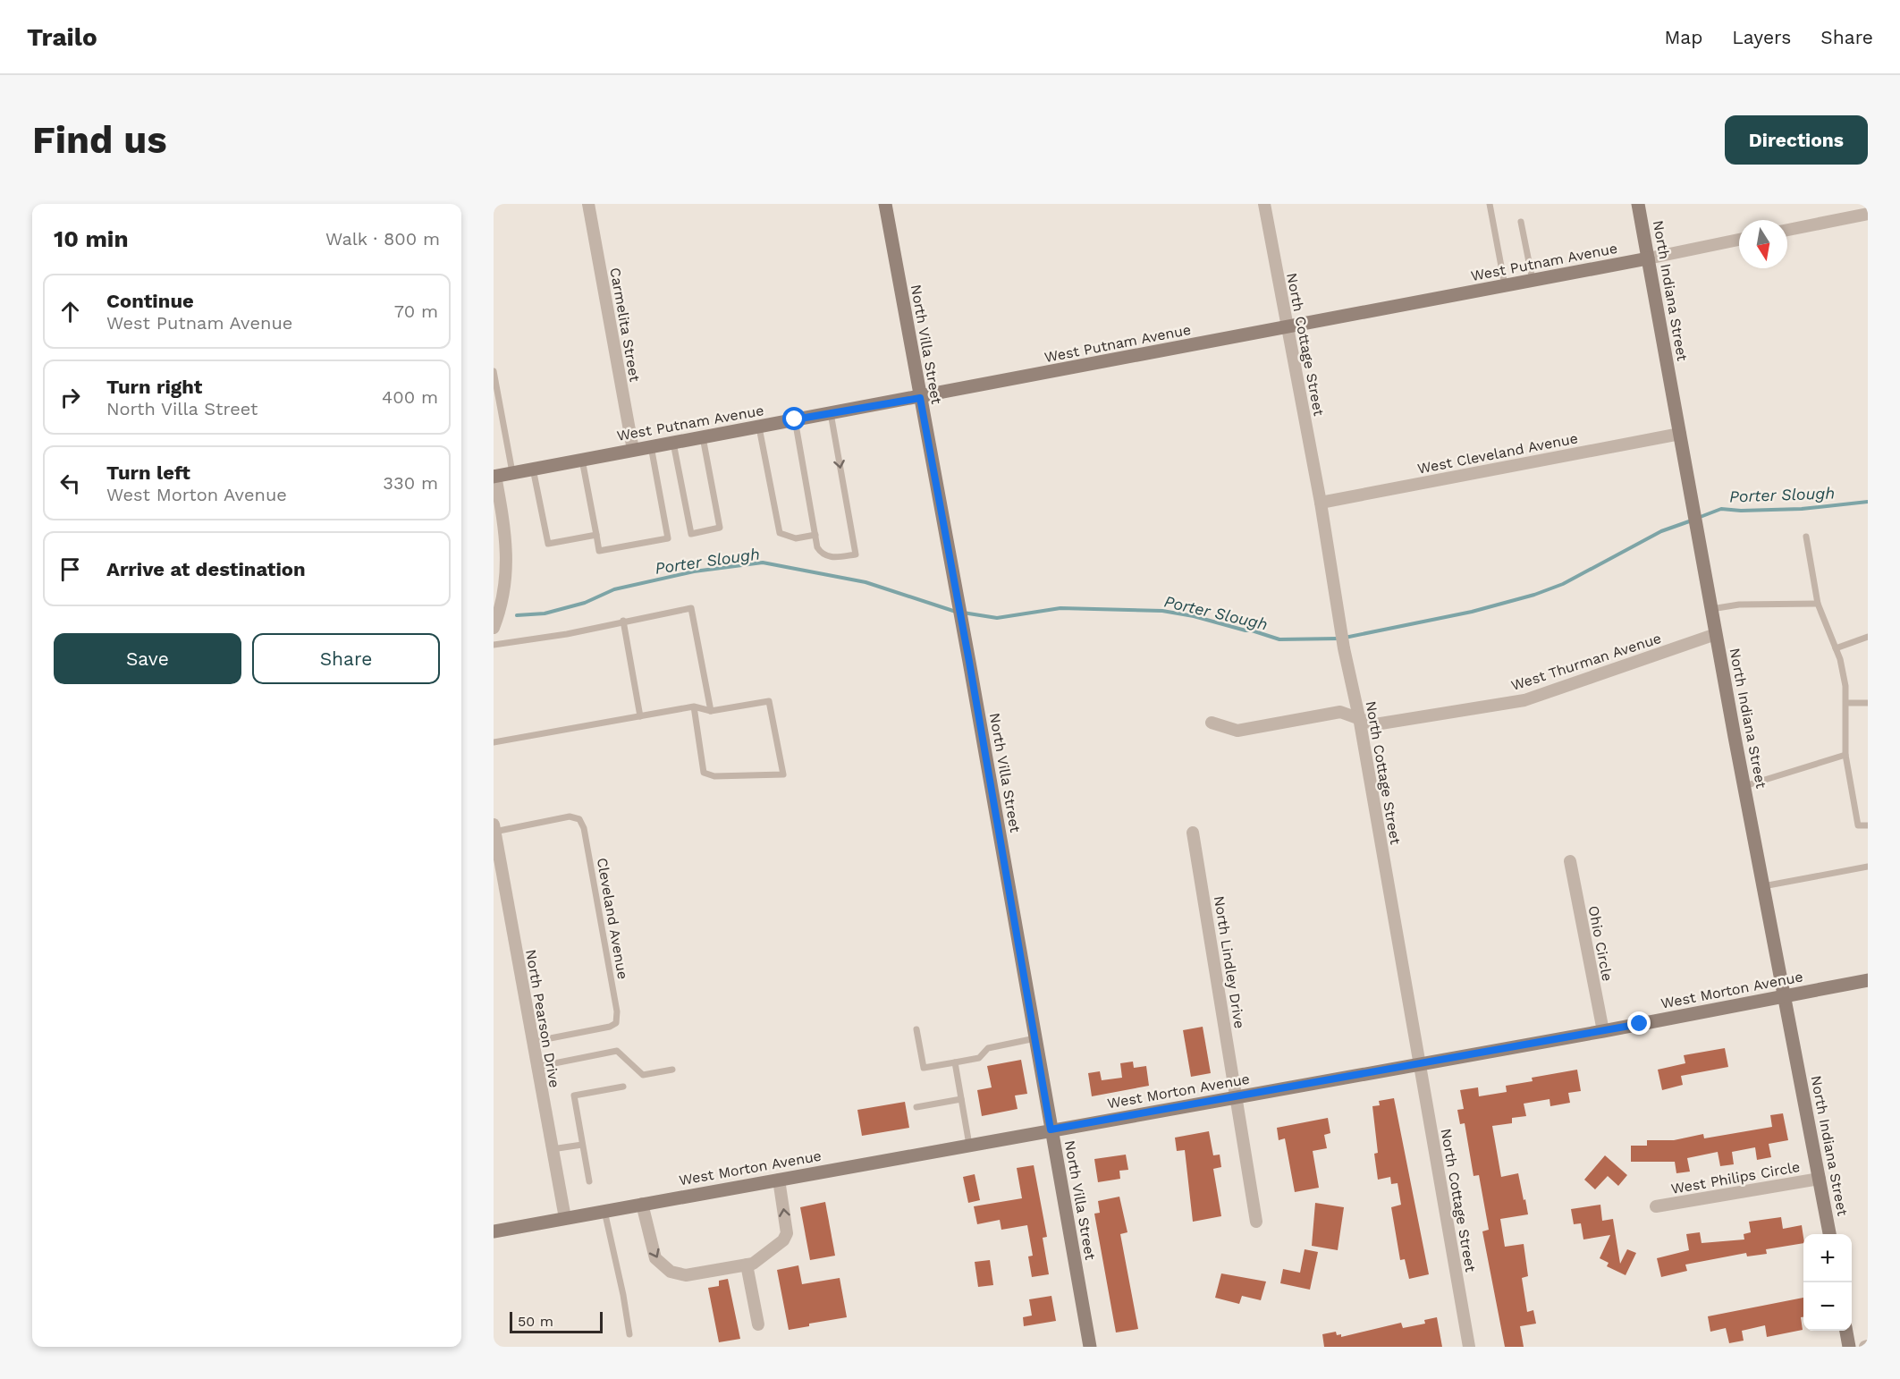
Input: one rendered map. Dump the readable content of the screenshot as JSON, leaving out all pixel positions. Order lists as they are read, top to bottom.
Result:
{
  "streets": {
    "main road": [
      "West Putnam Avenue",
      "North Indiana Street",
      "North Villa Street",
      "West Morton Avenue"
    ],
    "street": [
      "Carmelita Street",
      "North Cottage Street",
      "West Cleveland Avenue",
      "West Thurman Avenue",
      "Ohio Circle",
      "North Lindley Drive",
      "North Pearson Drive",
      "West Philips Circle"
    ],
    "lane": ["Cleveland Avenue"]
  },
  "crossings": [
    ["West Putnam Avenue", "North Indiana Street"],
    ["West Putnam Avenue", "Carmelita Street"],
    ["West Putnam Avenue", "North Villa Street"],
    ["West Putnam Avenue", "North Cottage Street"],
    ["North Indiana Street", "West Cleveland Avenue"],
    ["North Indiana Street", "West Thurman Avenue"],
    ["North Indiana Street", "West Morton Avenue"],
    ["North Indiana Street", "West Philips Circle"],
    ["North Villa Street", "West Morton Avenue"],
    ["North Cottage Street", "West Cleveland Avenue"],
    ["North Cottage Street", "West Thurman Avenue"],
    ["North Cottage Street", "West Morton Avenue"],
    ["Cleveland Avenue", "North Pearson Drive"],
    ["Ohio Circle", "West Morton Avenue"],
    ["North Lindley Drive", "West Morton Avenue"],
    ["West Morton Avenue", "North Pearson Drive"]
  ],
  "water": ["Porter Slough"],
  "scale_bar": "50 m",
  "north": "bottom",
  "page": {
    "header": "Trailo",
    "nav": ["Map", "Layers", "Share"],
    "buttons": [
      "Directions",
      ["Save", "Share"]
    ],
    "title": "Find us",
    "heading": ["10 min", "Walk · 800 m"],
    "list": [
      ["Continue", "West Putnam Avenue", "70 m"],
      ["Turn right", "North Villa Street", "400 m"],
      ["Turn left", "West Morton Avenue", "330 m"],
      "Arrive at destination"
    ],
    "map_buttons": ["+", "−"],
    "scale": "50 m"
  }
}
